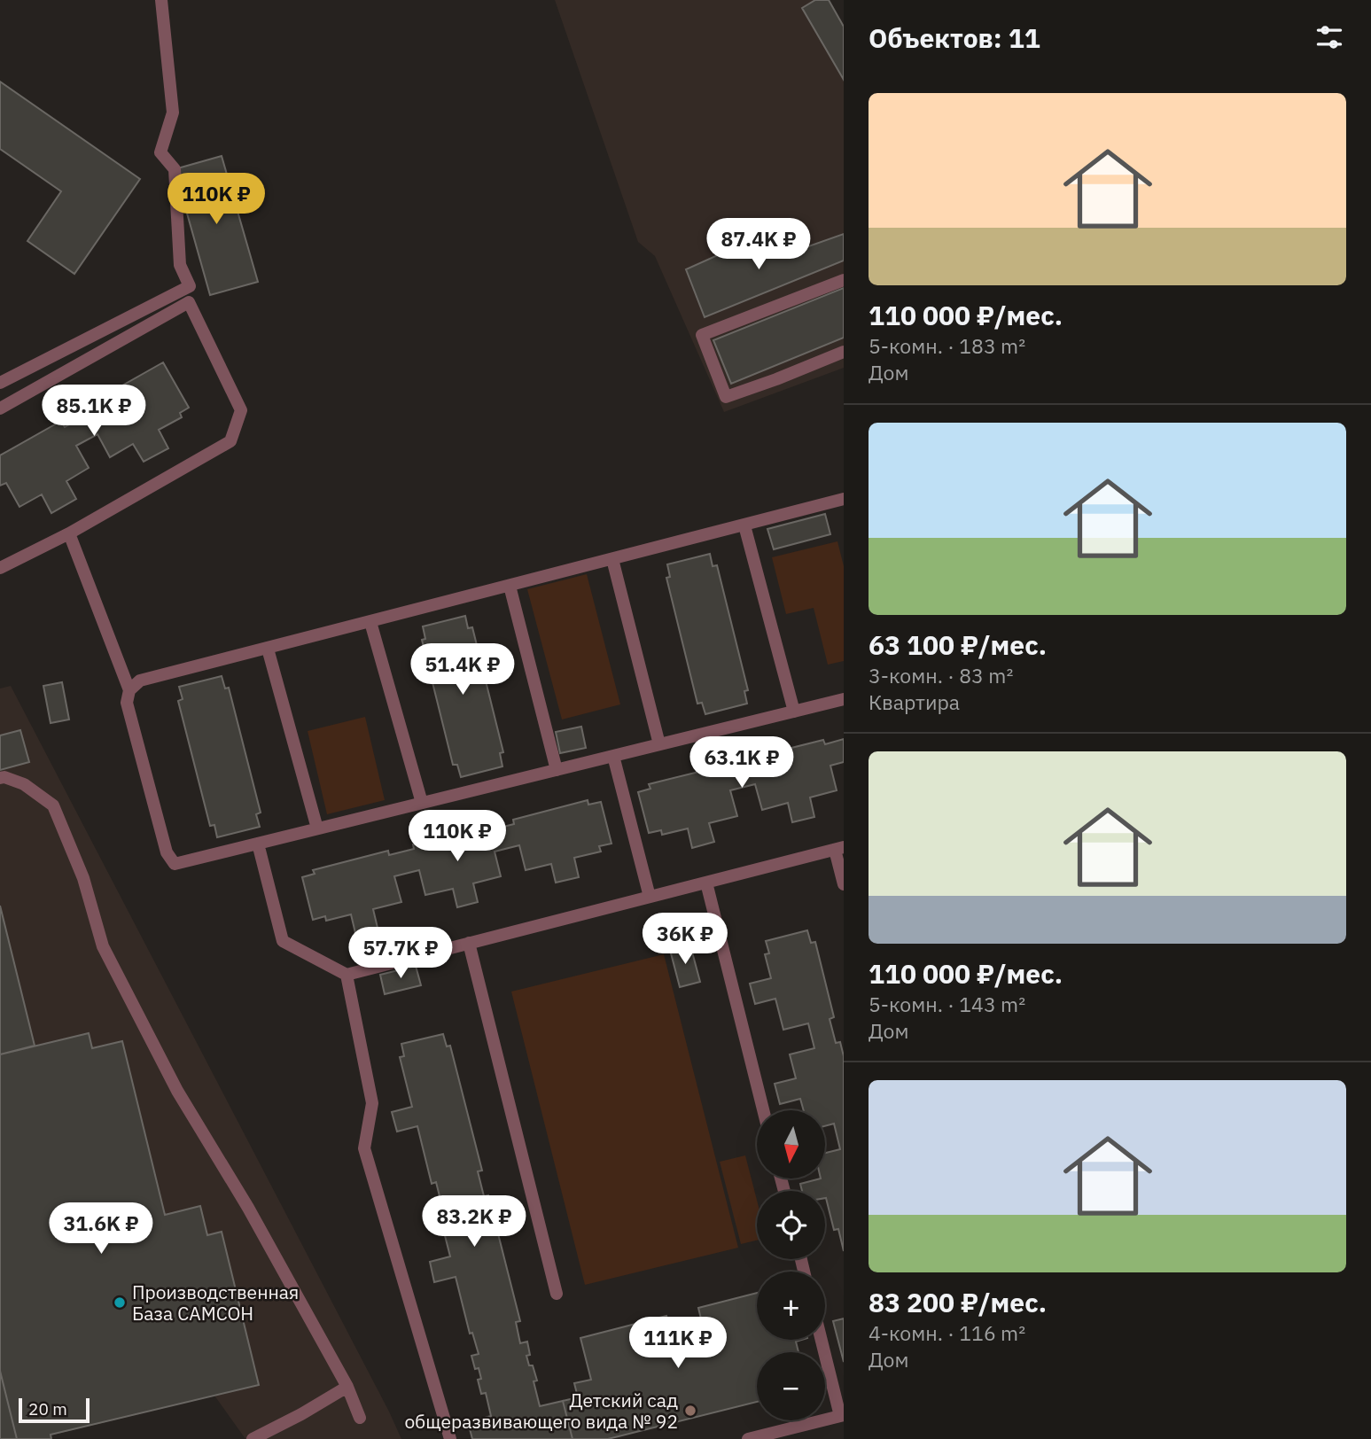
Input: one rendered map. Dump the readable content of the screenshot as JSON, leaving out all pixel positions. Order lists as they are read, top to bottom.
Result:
{
  "places": ["Производственная База САМСОН", "Детский сад общеразвивающего вида № 92"],
  "scale_bar": "20 m",
  "north": "bottom",
  "page": {
    "heading": "Объектов: 11",
    "list": [
      {
        "name": "110 000 ₽/мес.",
        "note": "5-комн. · 183 m² · Дом"
      },
      {
        "name": "63 100 ₽/мес.",
        "note": "3-комн. · 83 m² · Квартира"
      },
      {
        "name": "110 000 ₽/мес.",
        "note": "5-комн. · 143 m² · Дом"
      },
      {
        "name": "83 200 ₽/мес.",
        "note": "4-комн. · 116 m² · Дом"
      }
    ],
    "price": [
      "110K ₽",
      "87.4K ₽",
      "85.1K ₽",
      "51.4K ₽",
      "63.1K ₽",
      "110K ₽",
      "36K ₽",
      "57.7K ₽",
      "83.2K ₽",
      "31.6K ₽",
      "111K ₽"
    ],
    "map_buttons": ["+", "−"],
    "scale": "20 m"
  }
}
